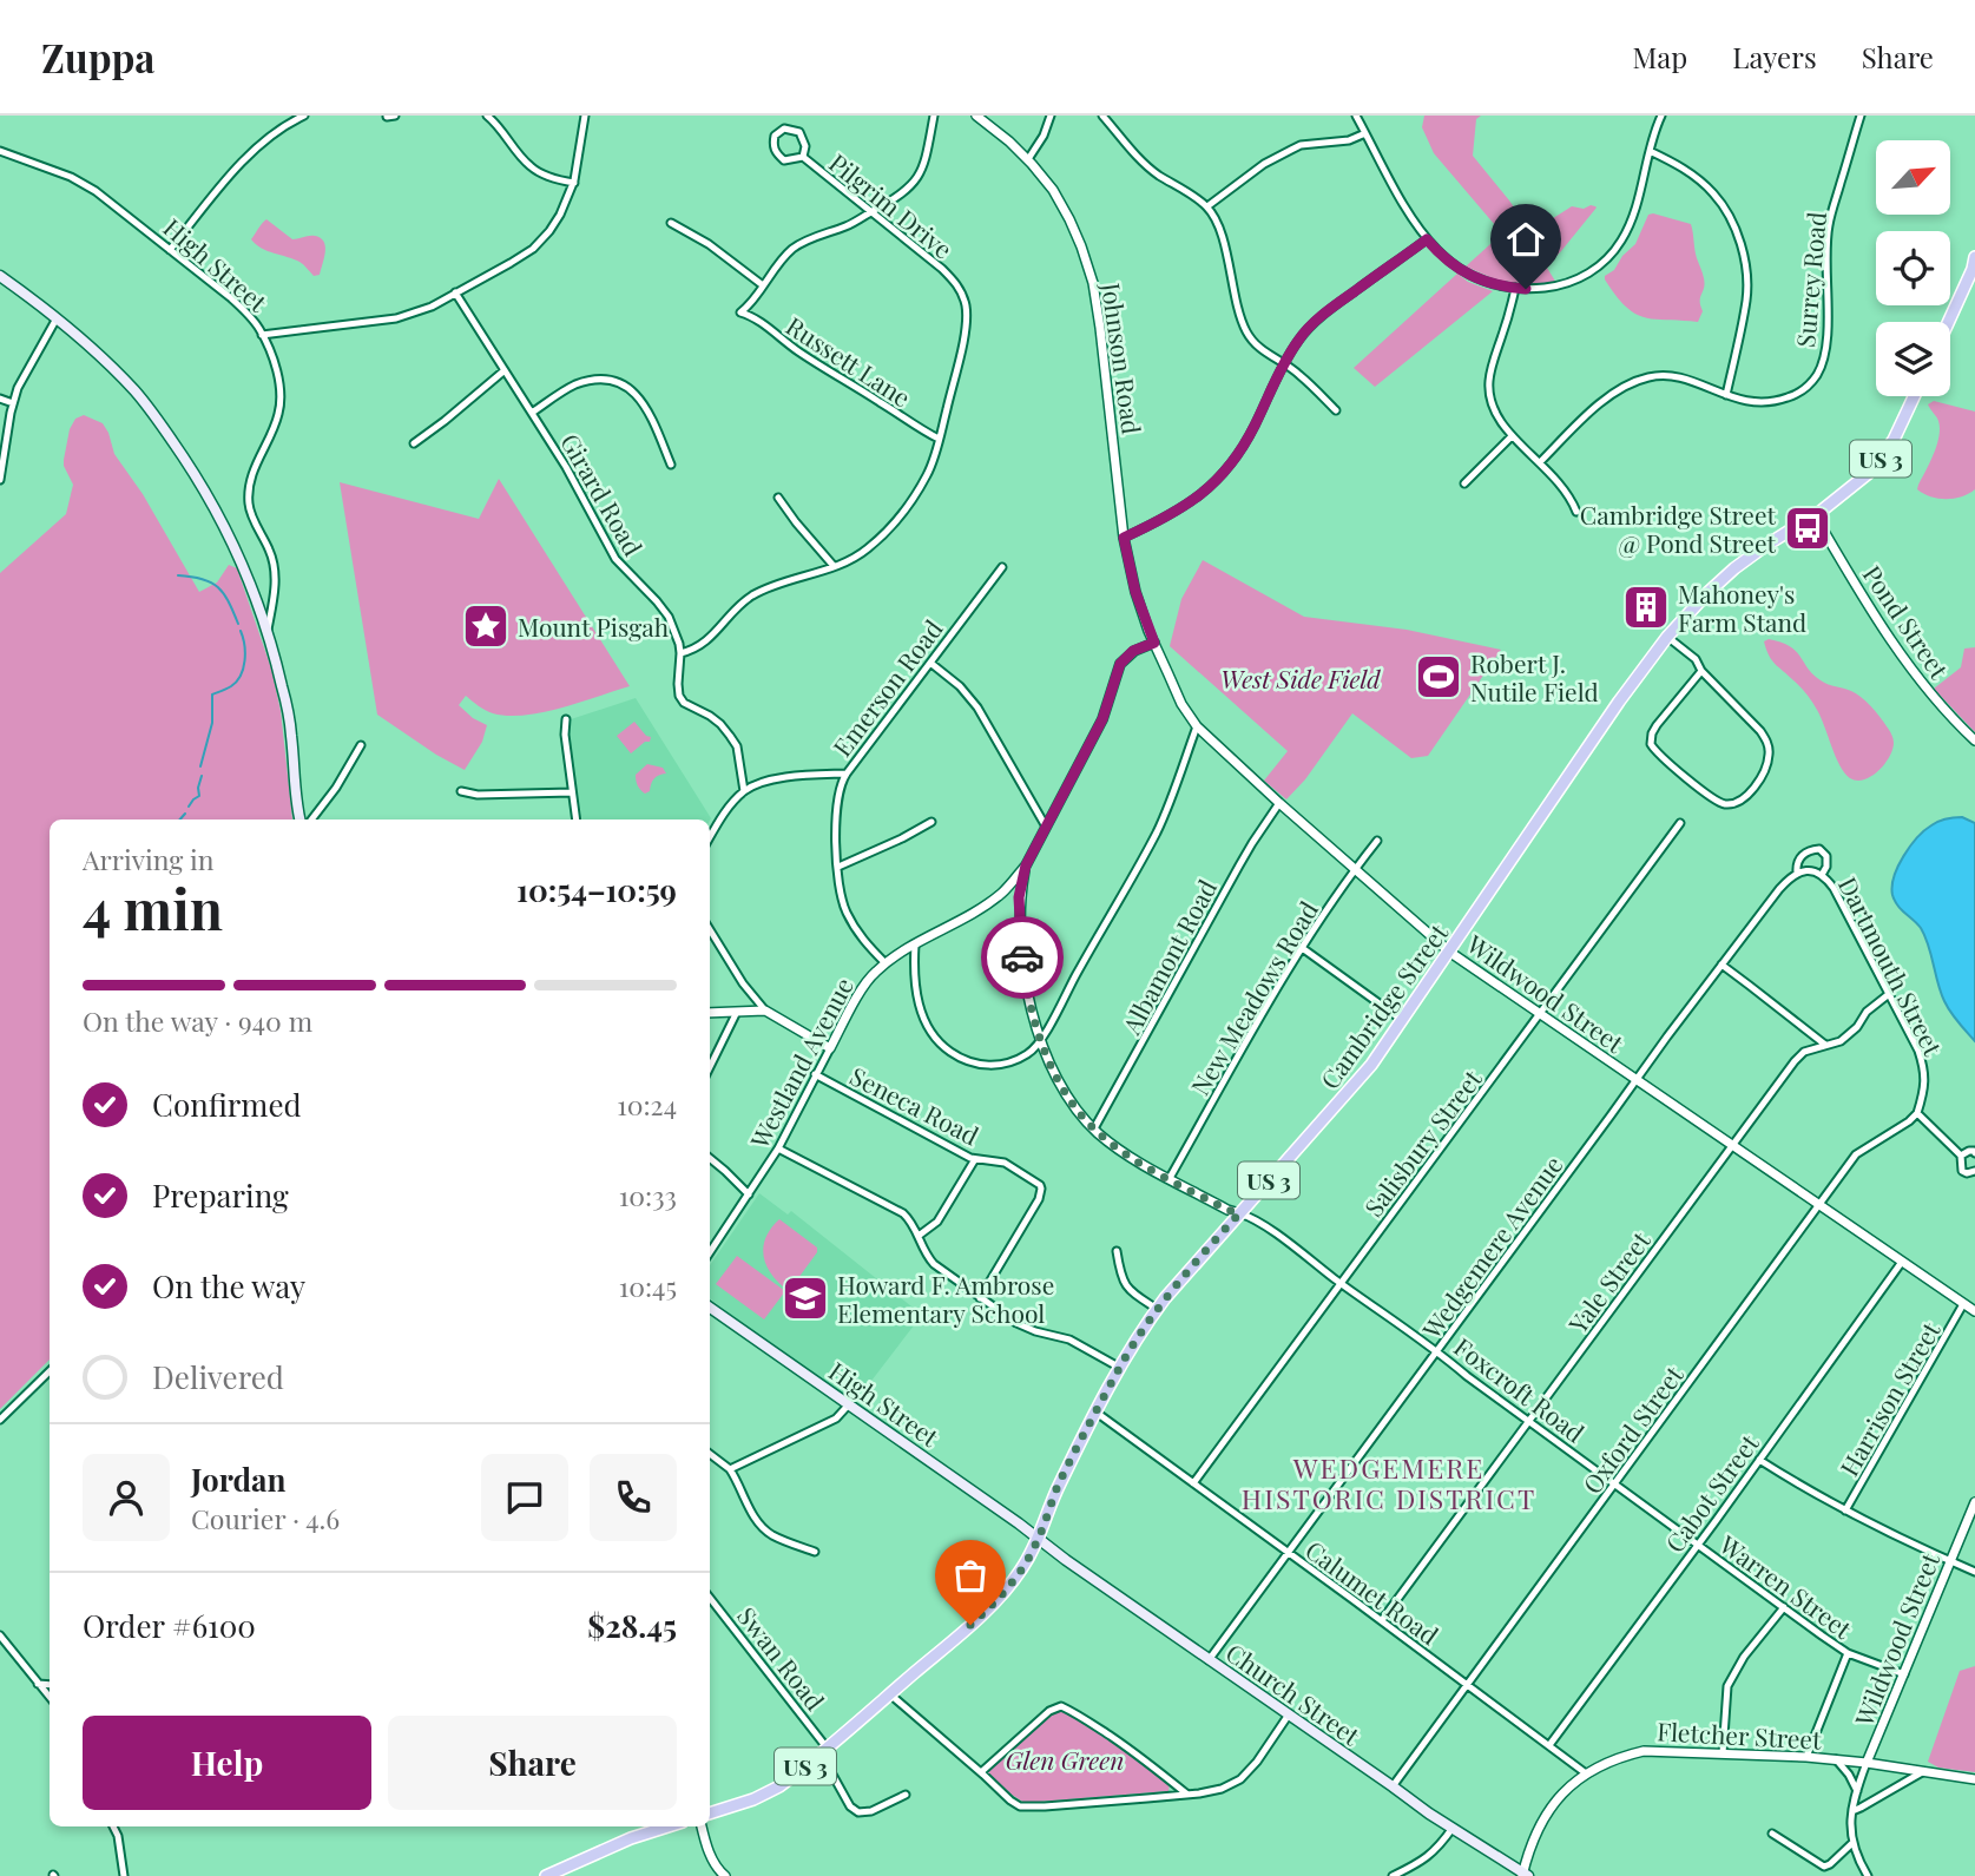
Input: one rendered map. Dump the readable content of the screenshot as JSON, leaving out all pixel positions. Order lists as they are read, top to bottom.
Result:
{
  "streets": {
    "highway": ["US 3", "Cambridge Street"],
    "main road": ["High Street", "Church Street"],
    "street": [
      "Pilgrim Drive",
      "Surrey Road",
      "Johnson Road",
      "Russett Lane",
      "Girard Road",
      "Pond Street",
      "Emerson Road",
      "Albamont Road",
      "Dartmouth Street",
      "Wildwood Street",
      "New Meadows Road",
      "Westland Avenue",
      "Seneca Road",
      "Salisbury Street",
      "Wedgemere Avenue",
      "Yale Street",
      "Foxcroft Road",
      "Harrison Street",
      "Oxford Street",
      "Cabot Street",
      "Warren Street",
      "Calumet Road",
      "Swan Road",
      "Fletcher Street"
    ]
  },
  "crossings": [
    ["Pilgrim Drive", "Russett Lane"],
    ["Pilgrim Drive", "Girard Road"],
    ["High Street", "Cambridge Street"],
    ["High Street", "Church Street"],
    ["Johnson Road", "Wildwood Street"],
    ["Johnson Road", "Westland Avenue"],
    ["Girard Road", "Emerson Road"],
    ["Pond Street", "Cambridge Street"],
    ["Albamont Road", "Wildwood Street"],
    ["Dartmouth Street", "Wedgemere Avenue"],
    ["Dartmouth Street", "Yale Street"],
    ["Dartmouth Street", "Oxford Street"],
    ["Wildwood Street", "New Meadows Road"],
    ["Wildwood Street", "Cambridge Street"],
    ["Wildwood Street", "Westland Avenue"],
    ["Wildwood Street", "Salisbury Street"],
    ["Wildwood Street", "Wedgemere Avenue"],
    ["Wildwood Street", "Yale Street"],
    ["Wildwood Street", "Harrison Street"],
    ["Wildwood Street", "Oxford Street"],
    ["Wildwood Street", "Cabot Street"],
    ["Wildwood Street", "Warren Street"],
    ["Wildwood Street", "Fletcher Street"],
    ["Cambridge Street", "Foxcroft Road"],
    ["Cambridge Street", "Calumet Road"],
    ["Cambridge Street", "Swan Road"],
    ["Cambridge Street", "Church Street"],
    ["Westland Avenue", "Seneca Road"],
    ["Salisbury Street", "Foxcroft Road"],
    ["Salisbury Street", "Calumet Road"],
    ["Wedgemere Avenue", "Foxcroft Road"],
    ["Wedgemere Avenue", "Calumet Road"],
    ["Wedgemere Avenue", "Church Street"],
    ["Yale Street", "Foxcroft Road"],
    ["Yale Street", "Calumet Road"],
    ["Foxcroft Road", "Oxford Street"],
    ["Foxcroft Road", "Warren Street"],
    ["Oxford Street", "Warren Street"],
    ["Oxford Street", "Calumet Road"],
    ["Oxford Street", "Church Street"],
    ["Cabot Street", "Warren Street"],
    ["Cabot Street", "Calumet Road"],
    ["Calumet Road", "Fletcher Street"],
    ["Church Street", "Fletcher Street"]
  ],
  "districts": ["WEDGEMERE HISTORIC DISTRICT"],
  "parks": ["West Side Field", "Glen Green"],
  "places": {
    "bus stop": ["Cambridge Street @ Pond Street"],
    "building": ["Mahoney's Farm Stand"],
    "place": ["Mount Pisgah"],
    "sports": ["Robert J. Nutile Field"],
    "school or university": ["Howard F. Ambrose Elementary School"]
  },
  "north": "top right",
  "page": {
    "header": "Zuppa",
    "nav": ["Map", "Layers", "Share"],
    "heading": ["4 min", "Arriving in", "10:54–10:59"],
    "panel": [
      "Jordan",
      "Courier · 4.6",
      "Order #6100",
      "$28.45"
    ],
    "bar": "On the way · 940 m",
    "list": [
      ["Confirmed", "10:24"],
      ["Preparing", "10:33"],
      ["On the way", "10:45"],
      "Delivered"
    ],
    "buttons": ["Help", "Share"]
  }
}
